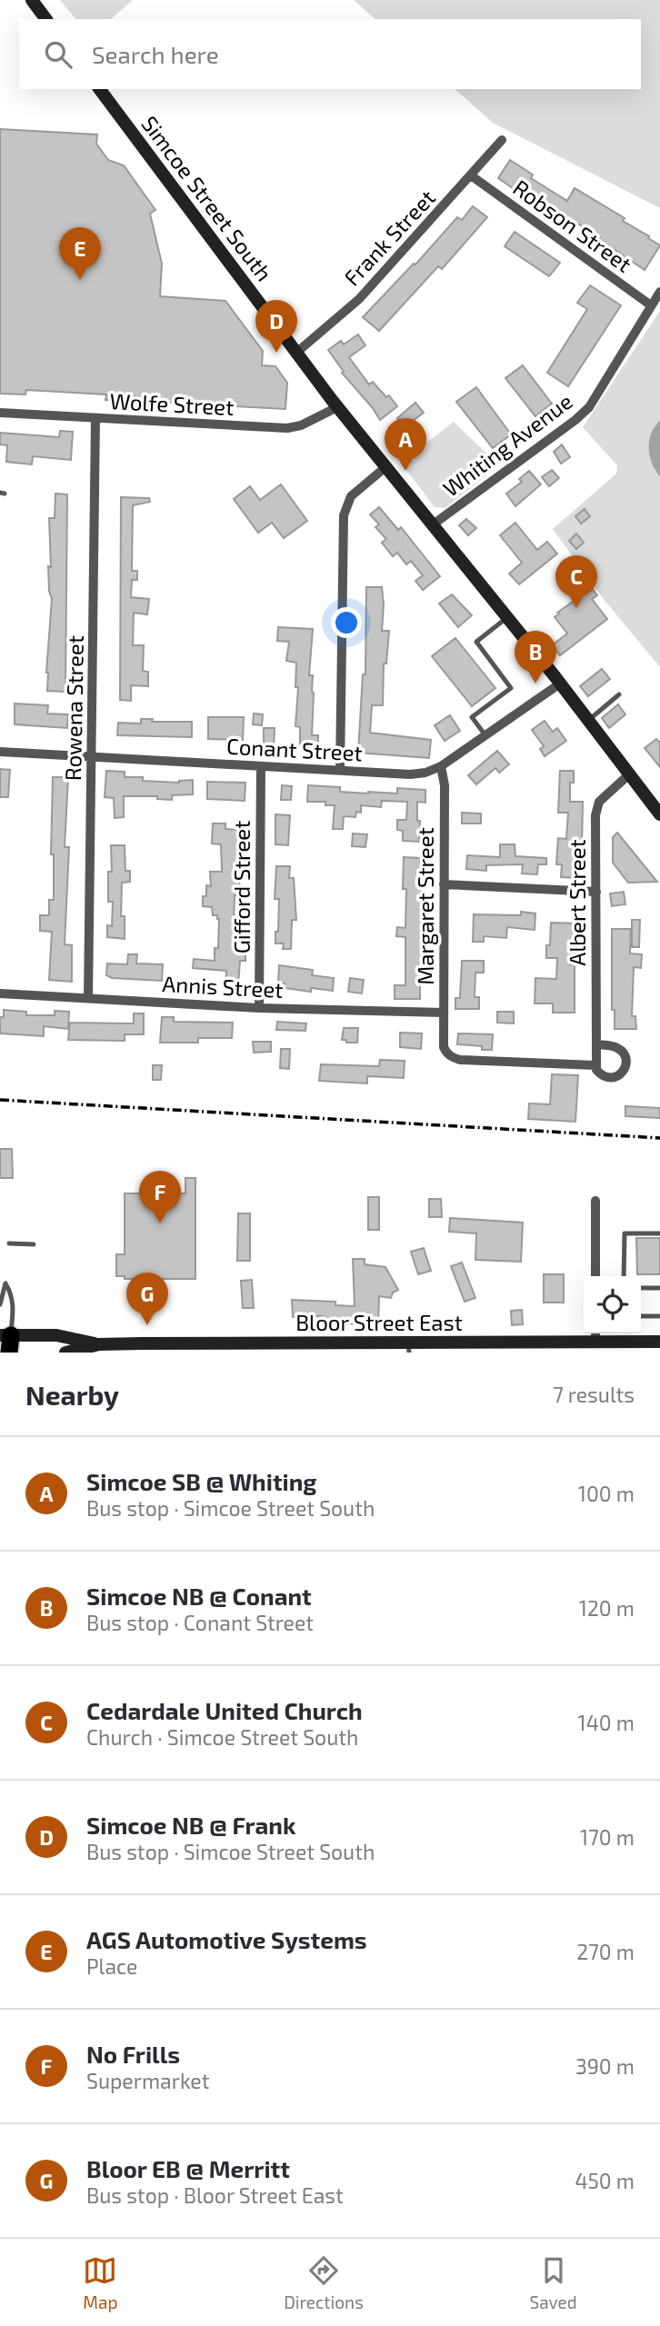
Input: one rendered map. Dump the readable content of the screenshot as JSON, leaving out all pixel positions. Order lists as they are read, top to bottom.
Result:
{
  "streets": {
    "main road": ["Simcoe Street South", "Bloor Street East"],
    "street": [
      "Robson Street",
      "Frank Street",
      "Wolfe Street",
      "Whiting Avenue",
      "Rowena Street",
      "Conant Street",
      "Gifford Street",
      "Albert Street",
      "Margaret Street",
      "Annis Street"
    ]
  },
  "crossings": [
    ["Simcoe Street South", "Frank Street"],
    ["Simcoe Street South", "Wolfe Street"],
    ["Simcoe Street South", "Whiting Avenue"],
    ["Simcoe Street South", "Conant Street"],
    ["Simcoe Street South", "Albert Street"],
    ["Robson Street", "Frank Street"],
    ["Robson Street", "Whiting Avenue"],
    ["Wolfe Street", "Rowena Street"],
    ["Rowena Street", "Conant Street"],
    ["Rowena Street", "Annis Street"],
    ["Conant Street", "Gifford Street"],
    ["Conant Street", "Margaret Street"],
    ["Gifford Street", "Annis Street"],
    ["Albert Street", "Margaret Street"],
    ["Margaret Street", "Annis Street"]
  ],
  "page": {
    "search": "Search here",
    "pins": [
      "E",
      "D",
      "A",
      "C",
      "B",
      "F",
      "G"
    ],
    "heading": ["Nearby", "7 results"],
    "list": [
      {
        "mark": "A",
        "name": "Simcoe SB @ Whiting",
        "note": "Bus stop · Simcoe Street South",
        "value": "100 m"
      },
      {
        "mark": "B",
        "name": "Simcoe NB @ Conant",
        "note": "Bus stop · Conant Street",
        "value": "120 m"
      },
      {
        "mark": "C",
        "name": "Cedardale United Church",
        "note": "Church · Simcoe Street South",
        "value": "140 m"
      },
      {
        "mark": "D",
        "name": "Simcoe NB @ Frank",
        "note": "Bus stop · Simcoe Street South",
        "value": "170 m"
      },
      {
        "mark": "E",
        "name": "AGS Automotive Systems",
        "note": "Place",
        "value": "270 m"
      },
      {
        "mark": "F",
        "name": "No Frills",
        "note": "Supermarket",
        "value": "390 m"
      },
      {
        "mark": "G",
        "name": "Bloor EB @ Merritt",
        "note": "Bus stop · Bloor Street East",
        "value": "450 m"
      }
    ],
    "nav": ["Map", "Directions", "Saved"]
  }
}
